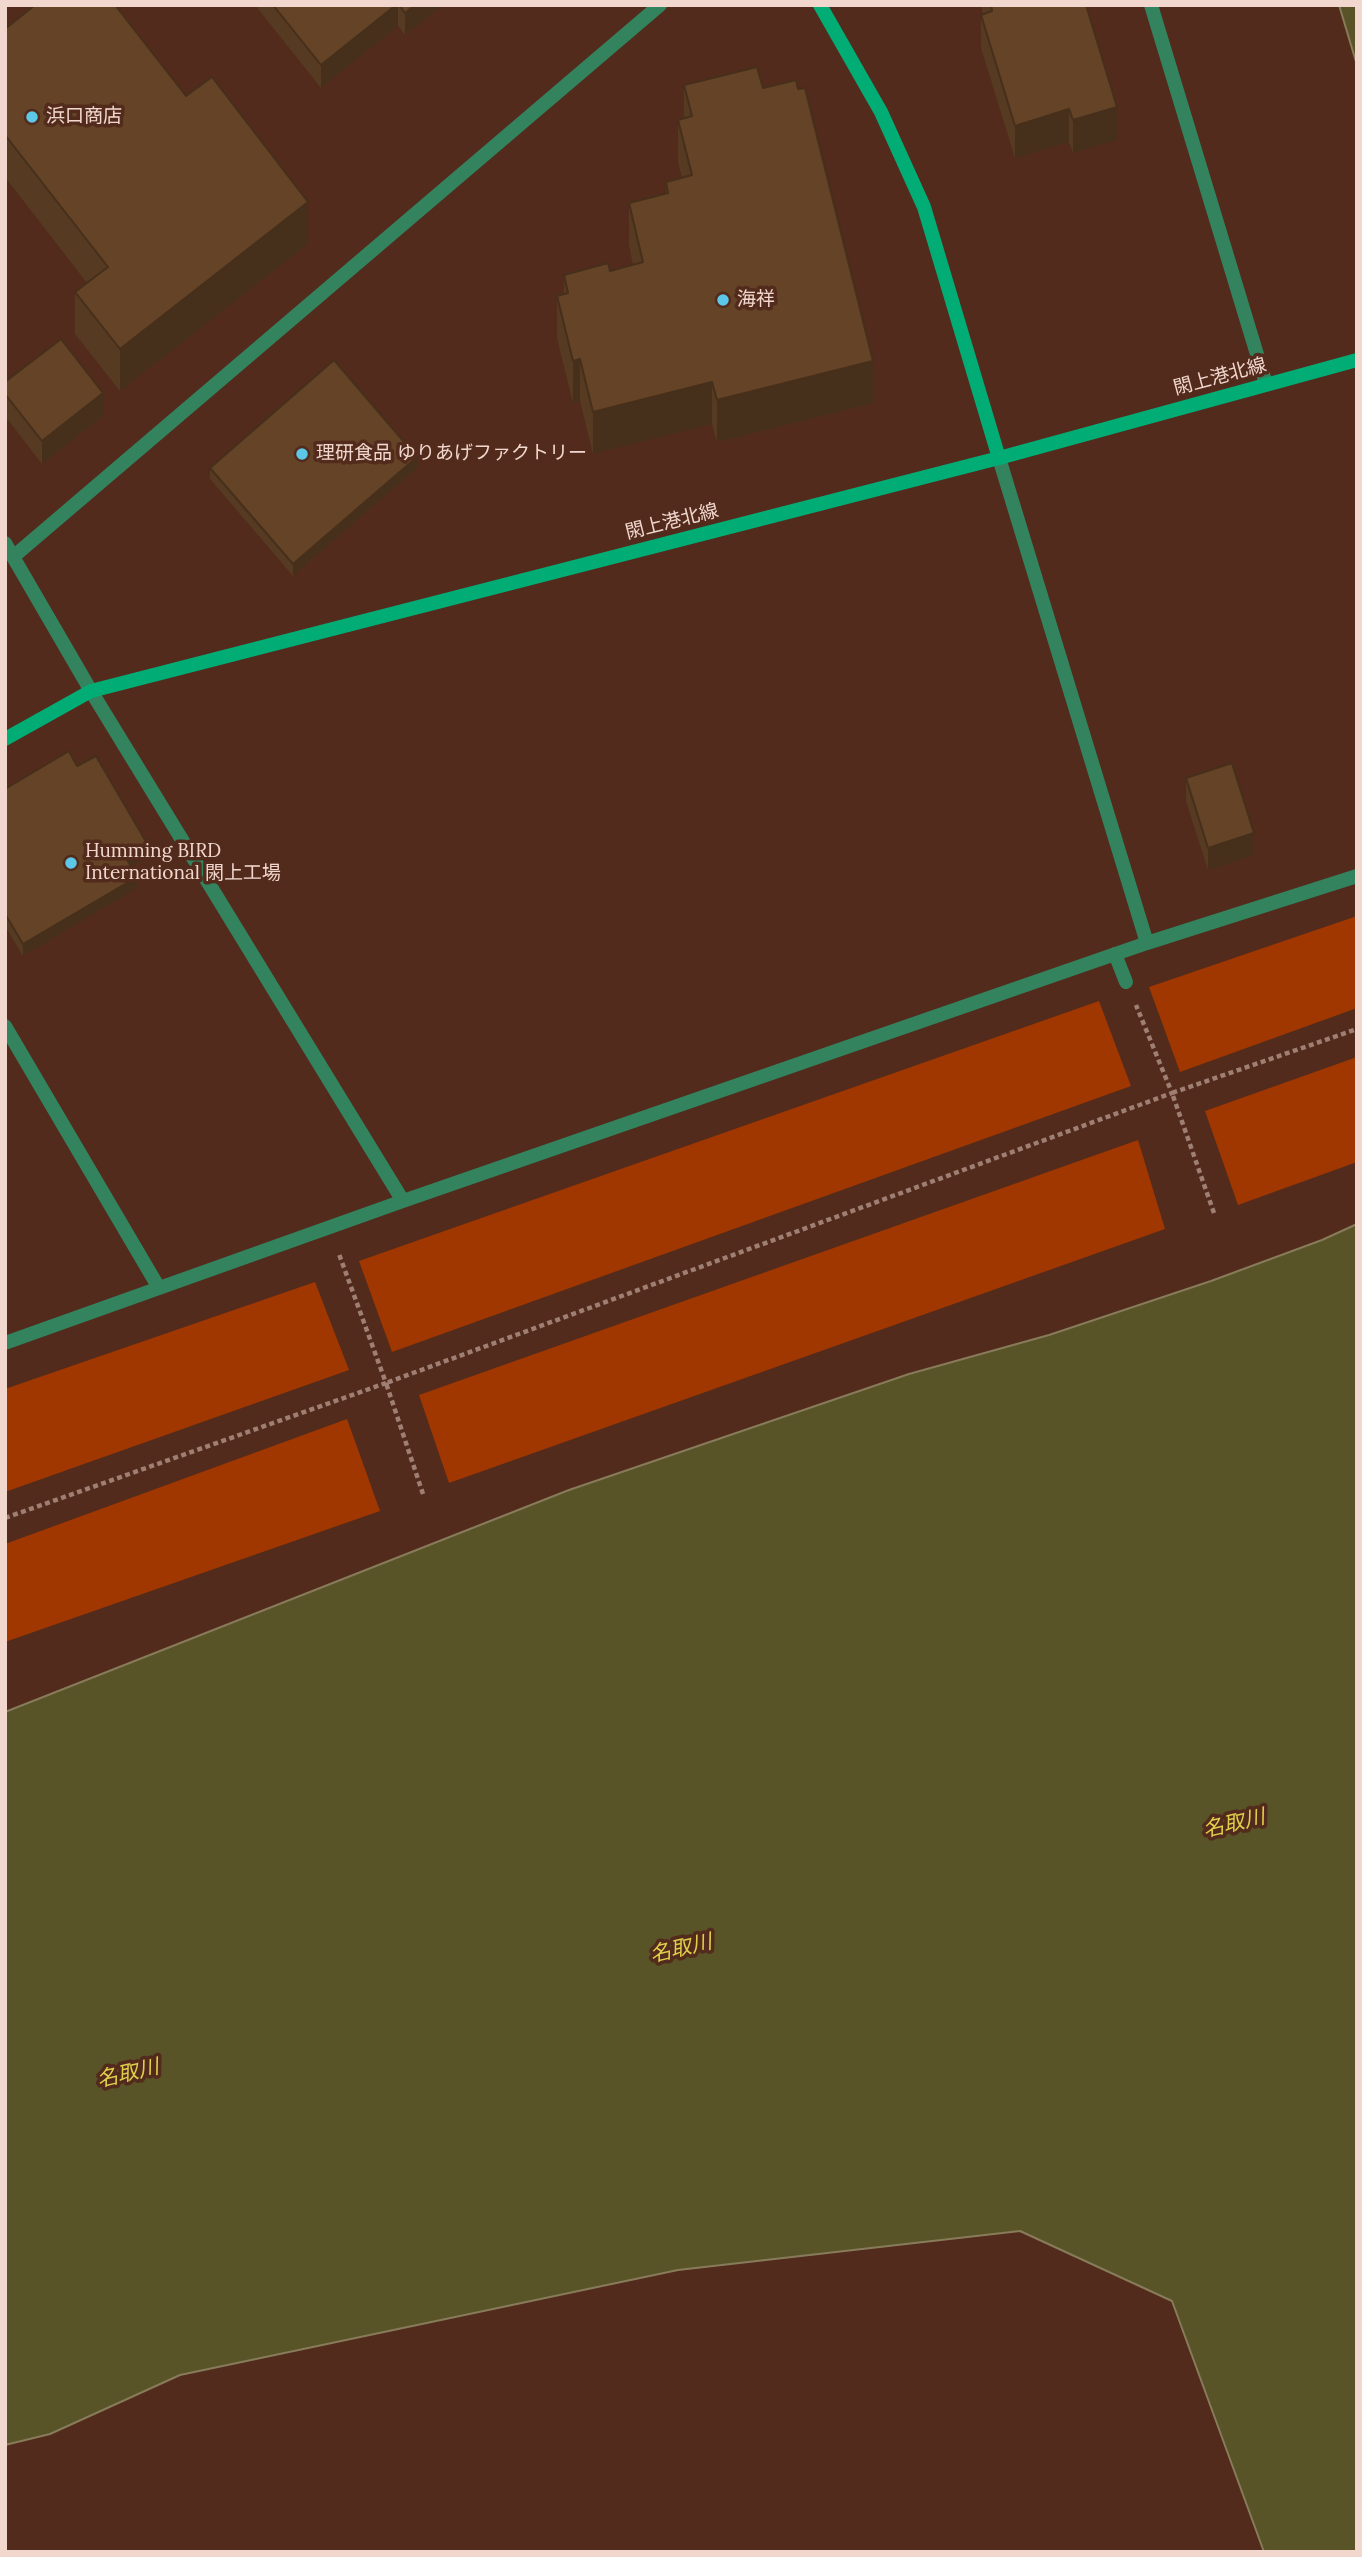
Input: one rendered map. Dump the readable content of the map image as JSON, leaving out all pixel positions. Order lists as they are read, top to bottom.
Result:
{
  "streets": {
    "street": ["閖上港北線"]
  },
  "water": ["名取川"],
  "places": [
    "浜口商店",
    "海祥",
    "理研食品 ゆりあげファクトリー",
    "Humming BIRD International 閖上工場"
  ]
}
